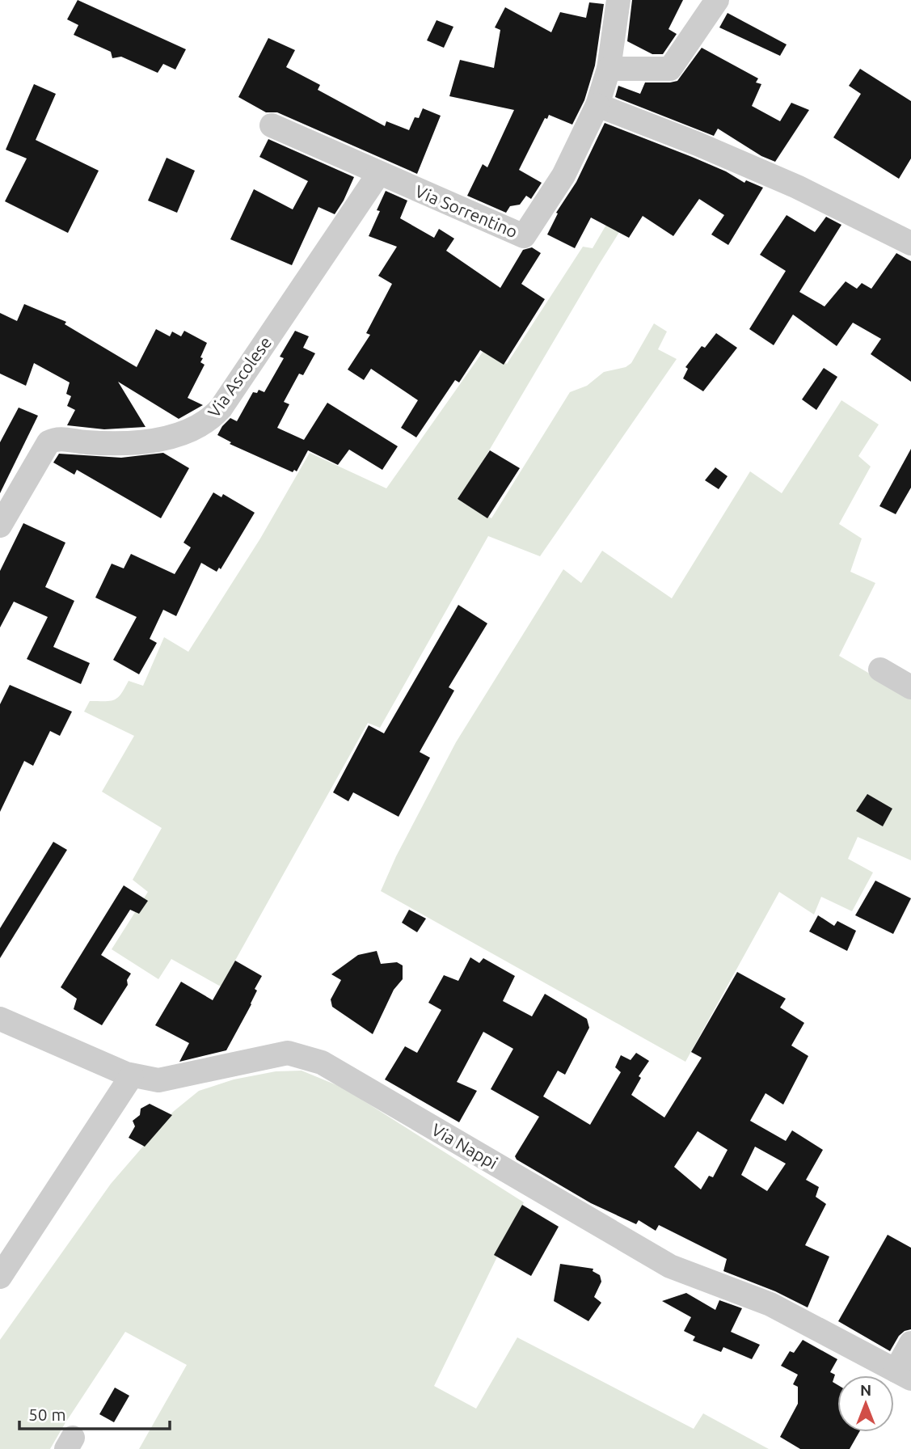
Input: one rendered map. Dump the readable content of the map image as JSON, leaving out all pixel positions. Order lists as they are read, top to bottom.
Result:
{
  "streets": {
    "street": ["Via Sorrentino", "Via Ascolese", "Via Nappi"]
  },
  "crossings": [
    ["Via Sorrentino", "Via Ascolese"]
  ],
  "scale_bar": "50 m",
  "north": "top"
}
